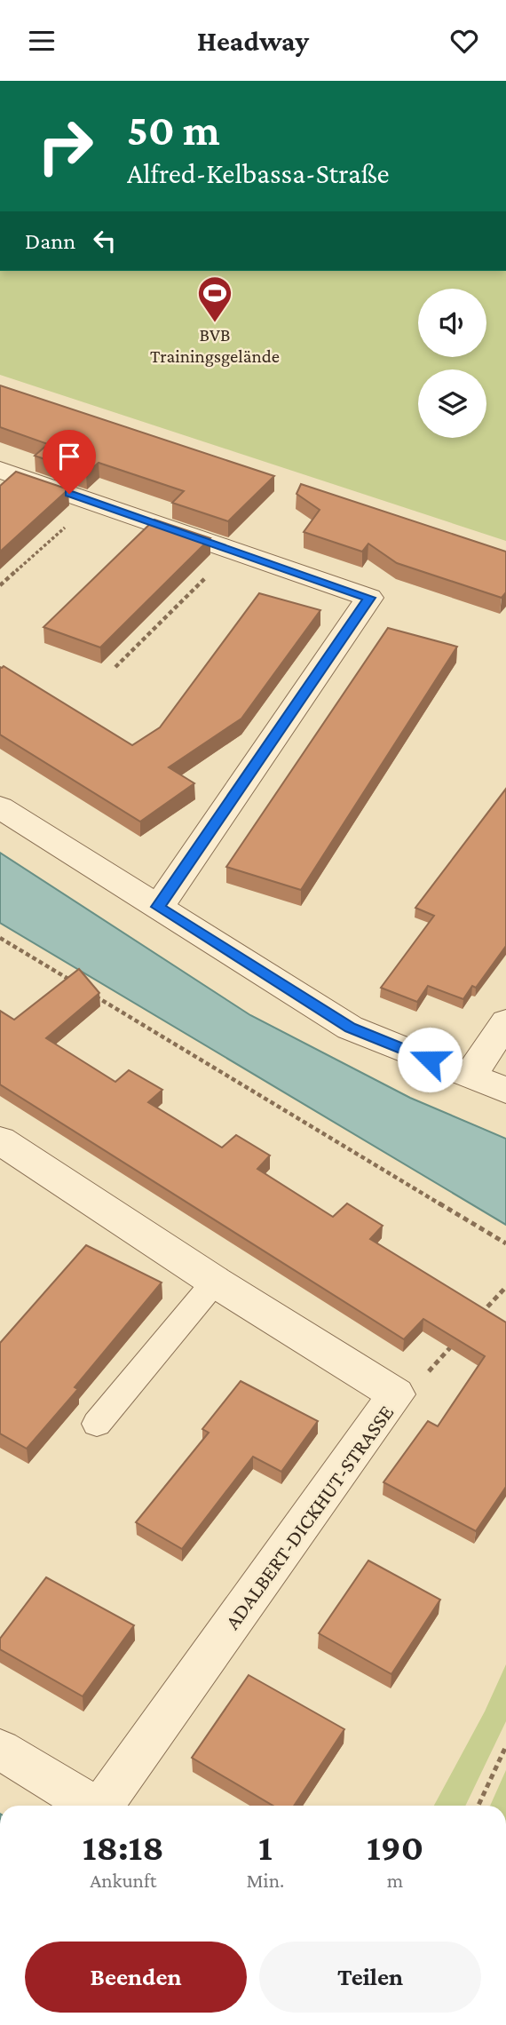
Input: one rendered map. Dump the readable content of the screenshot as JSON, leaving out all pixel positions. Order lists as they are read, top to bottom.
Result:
{
  "streets": {
    "street": ["ADALBERT-DICKHUT-STRASSE"]
  },
  "places": {
    "sports": ["BVB Trainingsgelände"]
  },
  "page": {
    "header": "Headway",
    "turn": ["50 m", "Alfred-Kelbassa-Straße"],
    "then": "Dann",
    "eta": [
      "18:18",
      "Ankunft",
      "1",
      "Min.",
      "190",
      "m"
    ],
    "buttons": ["Beenden", "Teilen"]
  }
}
